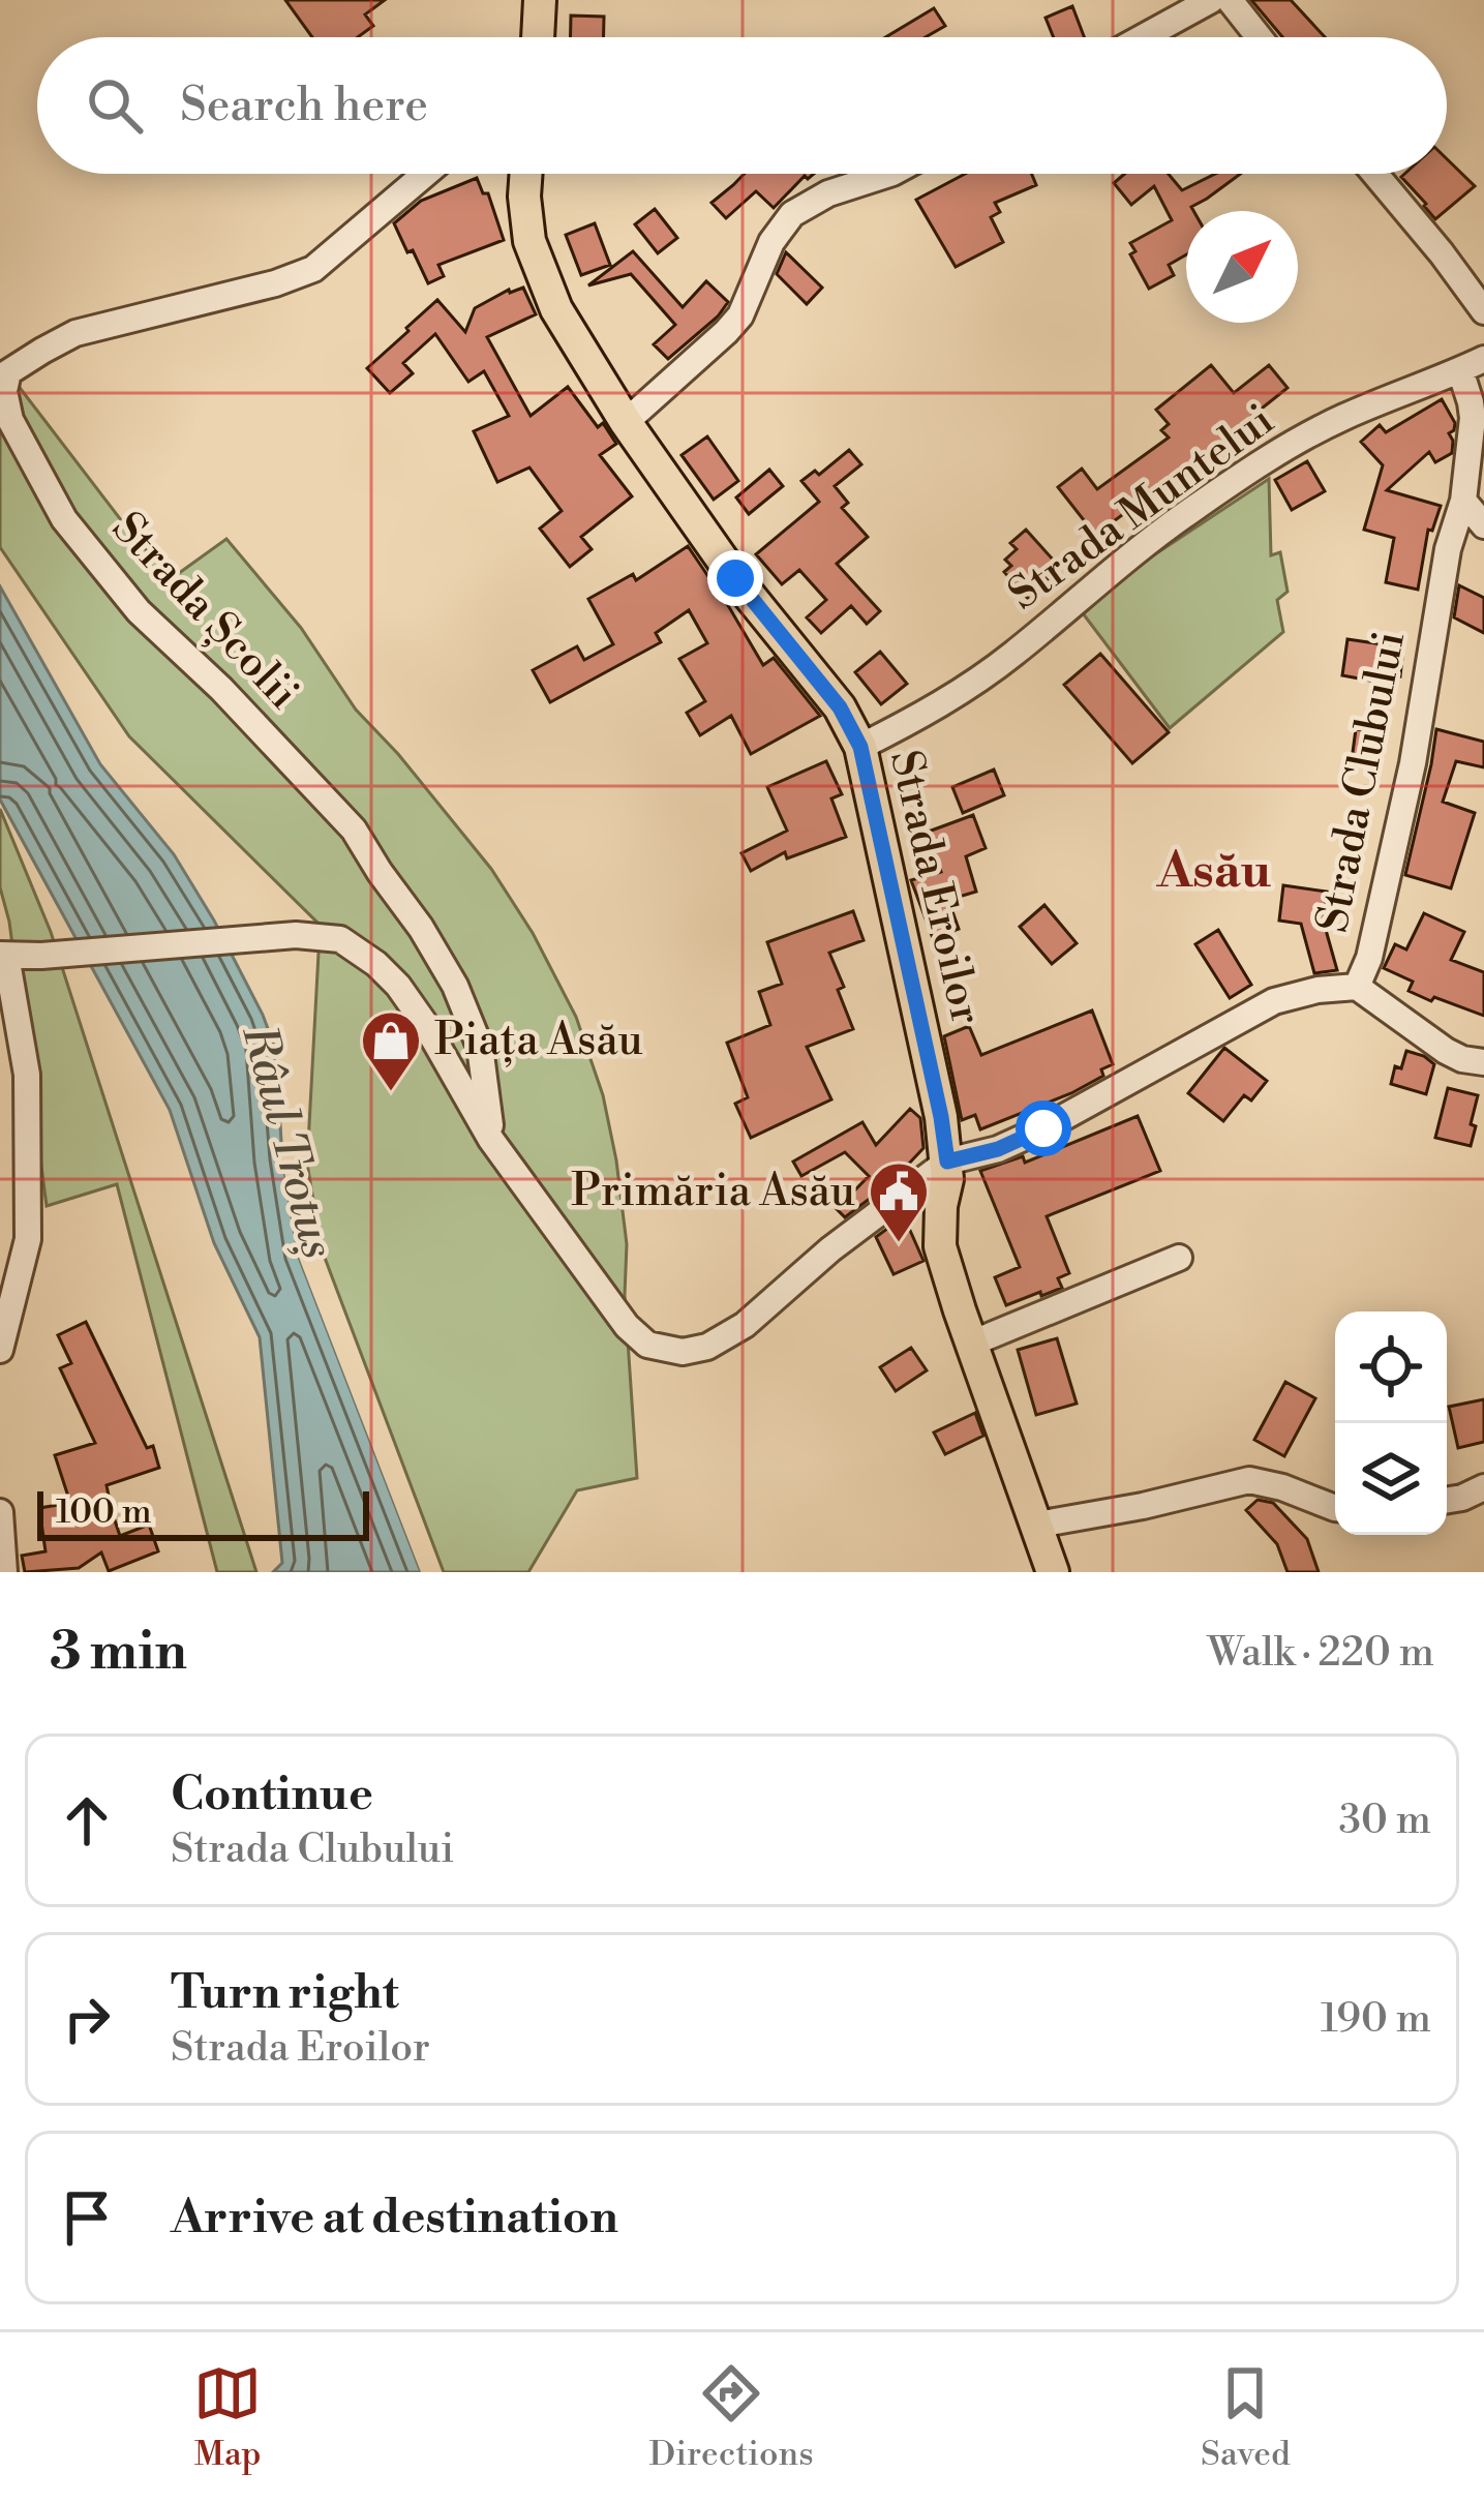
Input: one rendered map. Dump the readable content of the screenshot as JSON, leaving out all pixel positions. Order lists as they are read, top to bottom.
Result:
{
  "streets": {
    "main road": ["Strada Eroilor"],
    "street": ["Strada Muntelui", "Strada Școlii", "Strada Clubului"]
  },
  "crossings": [
    ["Strada Muntelui", "Strada Clubului"],
    ["Strada Muntelui", "Strada Eroilor"],
    ["Strada Clubului", "Strada Eroilor"]
  ],
  "districts": ["Asău"],
  "water": ["Râul Trotuș"],
  "places": {
    "shop": ["Piața Asău"],
    "public building": ["Primăria Asău"]
  },
  "scale_bar": "100 m",
  "north": "top right",
  "page": {
    "search": "Search here",
    "scale": "100 m",
    "heading": ["3 min", "Walk · 220 m"],
    "list": [
      ["Continue", "Strada Clubului", "30 m"],
      ["Turn right", "Strada Eroilor", "190 m"],
      "Arrive at destination"
    ],
    "nav": ["Map", "Directions", "Saved"]
  }
}
